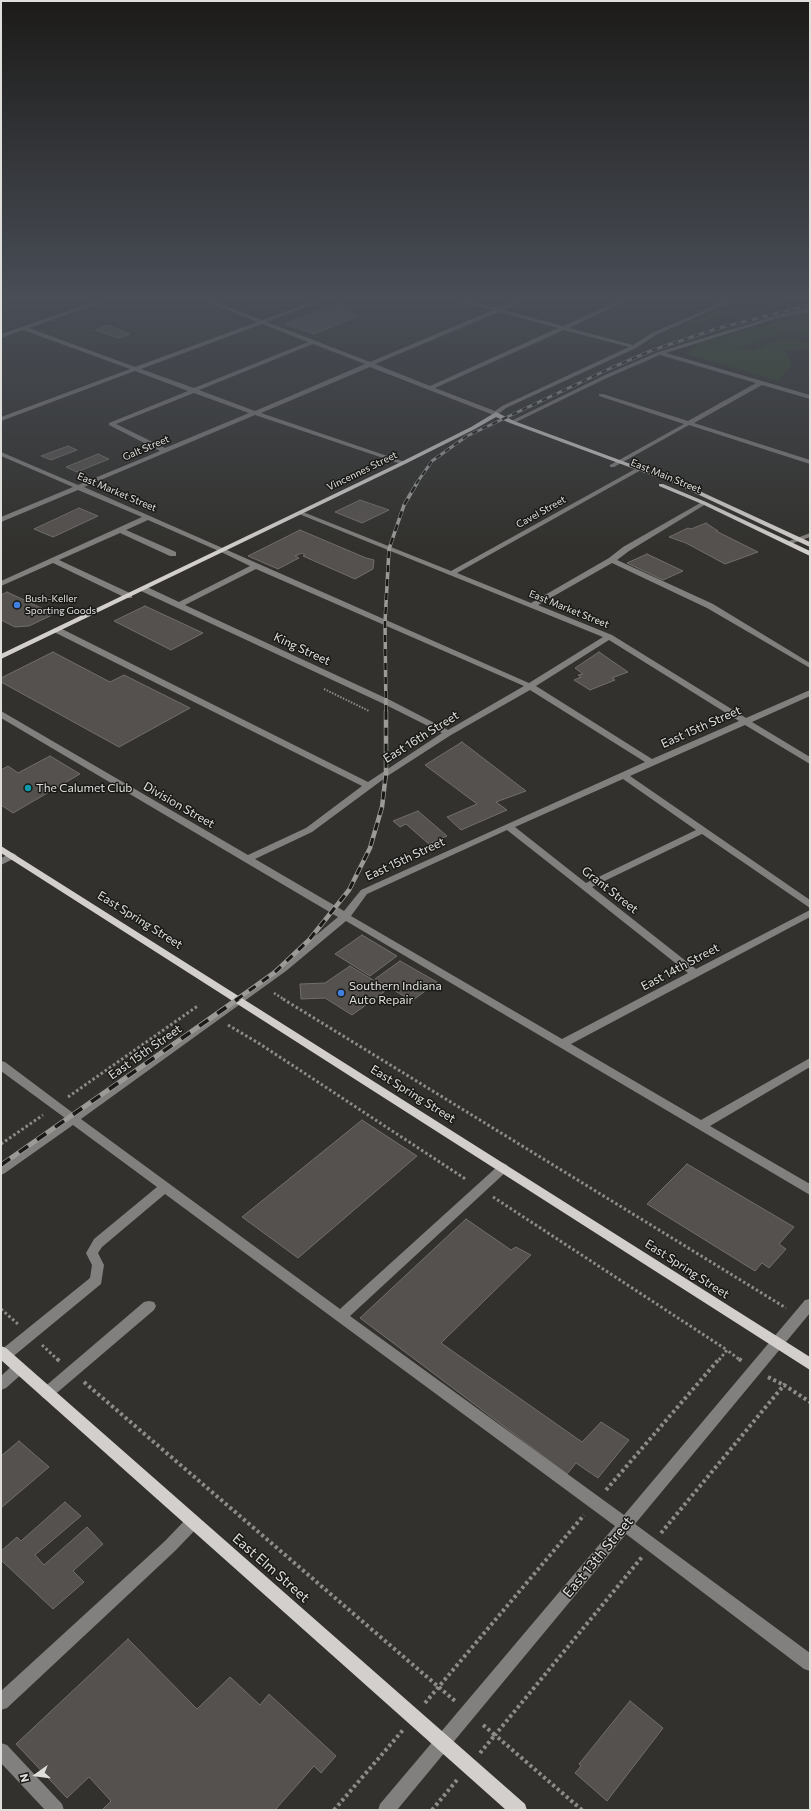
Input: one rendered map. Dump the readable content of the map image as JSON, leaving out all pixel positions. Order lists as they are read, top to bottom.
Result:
{
  "streets": {
    "main road": [
      "Vincennes Street",
      "East Main Street",
      "East Spring Street",
      "East Elm Street"
    ],
    "street": [
      "Galt Street",
      "East Market Street",
      "Cavel Street",
      "King Street",
      "East 15th Street",
      "East 16th Street",
      "Division Street",
      "Grant Street",
      "East 14th Street",
      "East 13th Street"
    ]
  },
  "crossings": [
    ["Galt Street", "East Market Street"],
    ["Vincennes Street", "East Main Street"],
    ["Vincennes Street", "East Market Street"],
    ["Vincennes Street", "King Street"],
    ["East Main Street", "Cavel Street"],
    ["East Market Street", "Cavel Street"],
    ["East Market Street", "East 15th Street"],
    ["East Market Street", "East 16th Street"],
    ["King Street", "East 16th Street"],
    ["East 15th Street", "Division Street"],
    ["East 15th Street", "Grant Street"],
    ["East 15th Street", "East Spring Street"],
    ["East 16th Street", "Division Street"],
    ["Division Street", "East 14th Street"],
    ["Grant Street", "East 14th Street"],
    ["East Spring Street", "East 13th Street"],
    ["East 13th Street", "East Elm Street"]
  ],
  "places": ["Bush-Keller Sporting Goods", "The Calumet Club", "Southern Indiana Auto Repair"],
  "north": "left"
}
